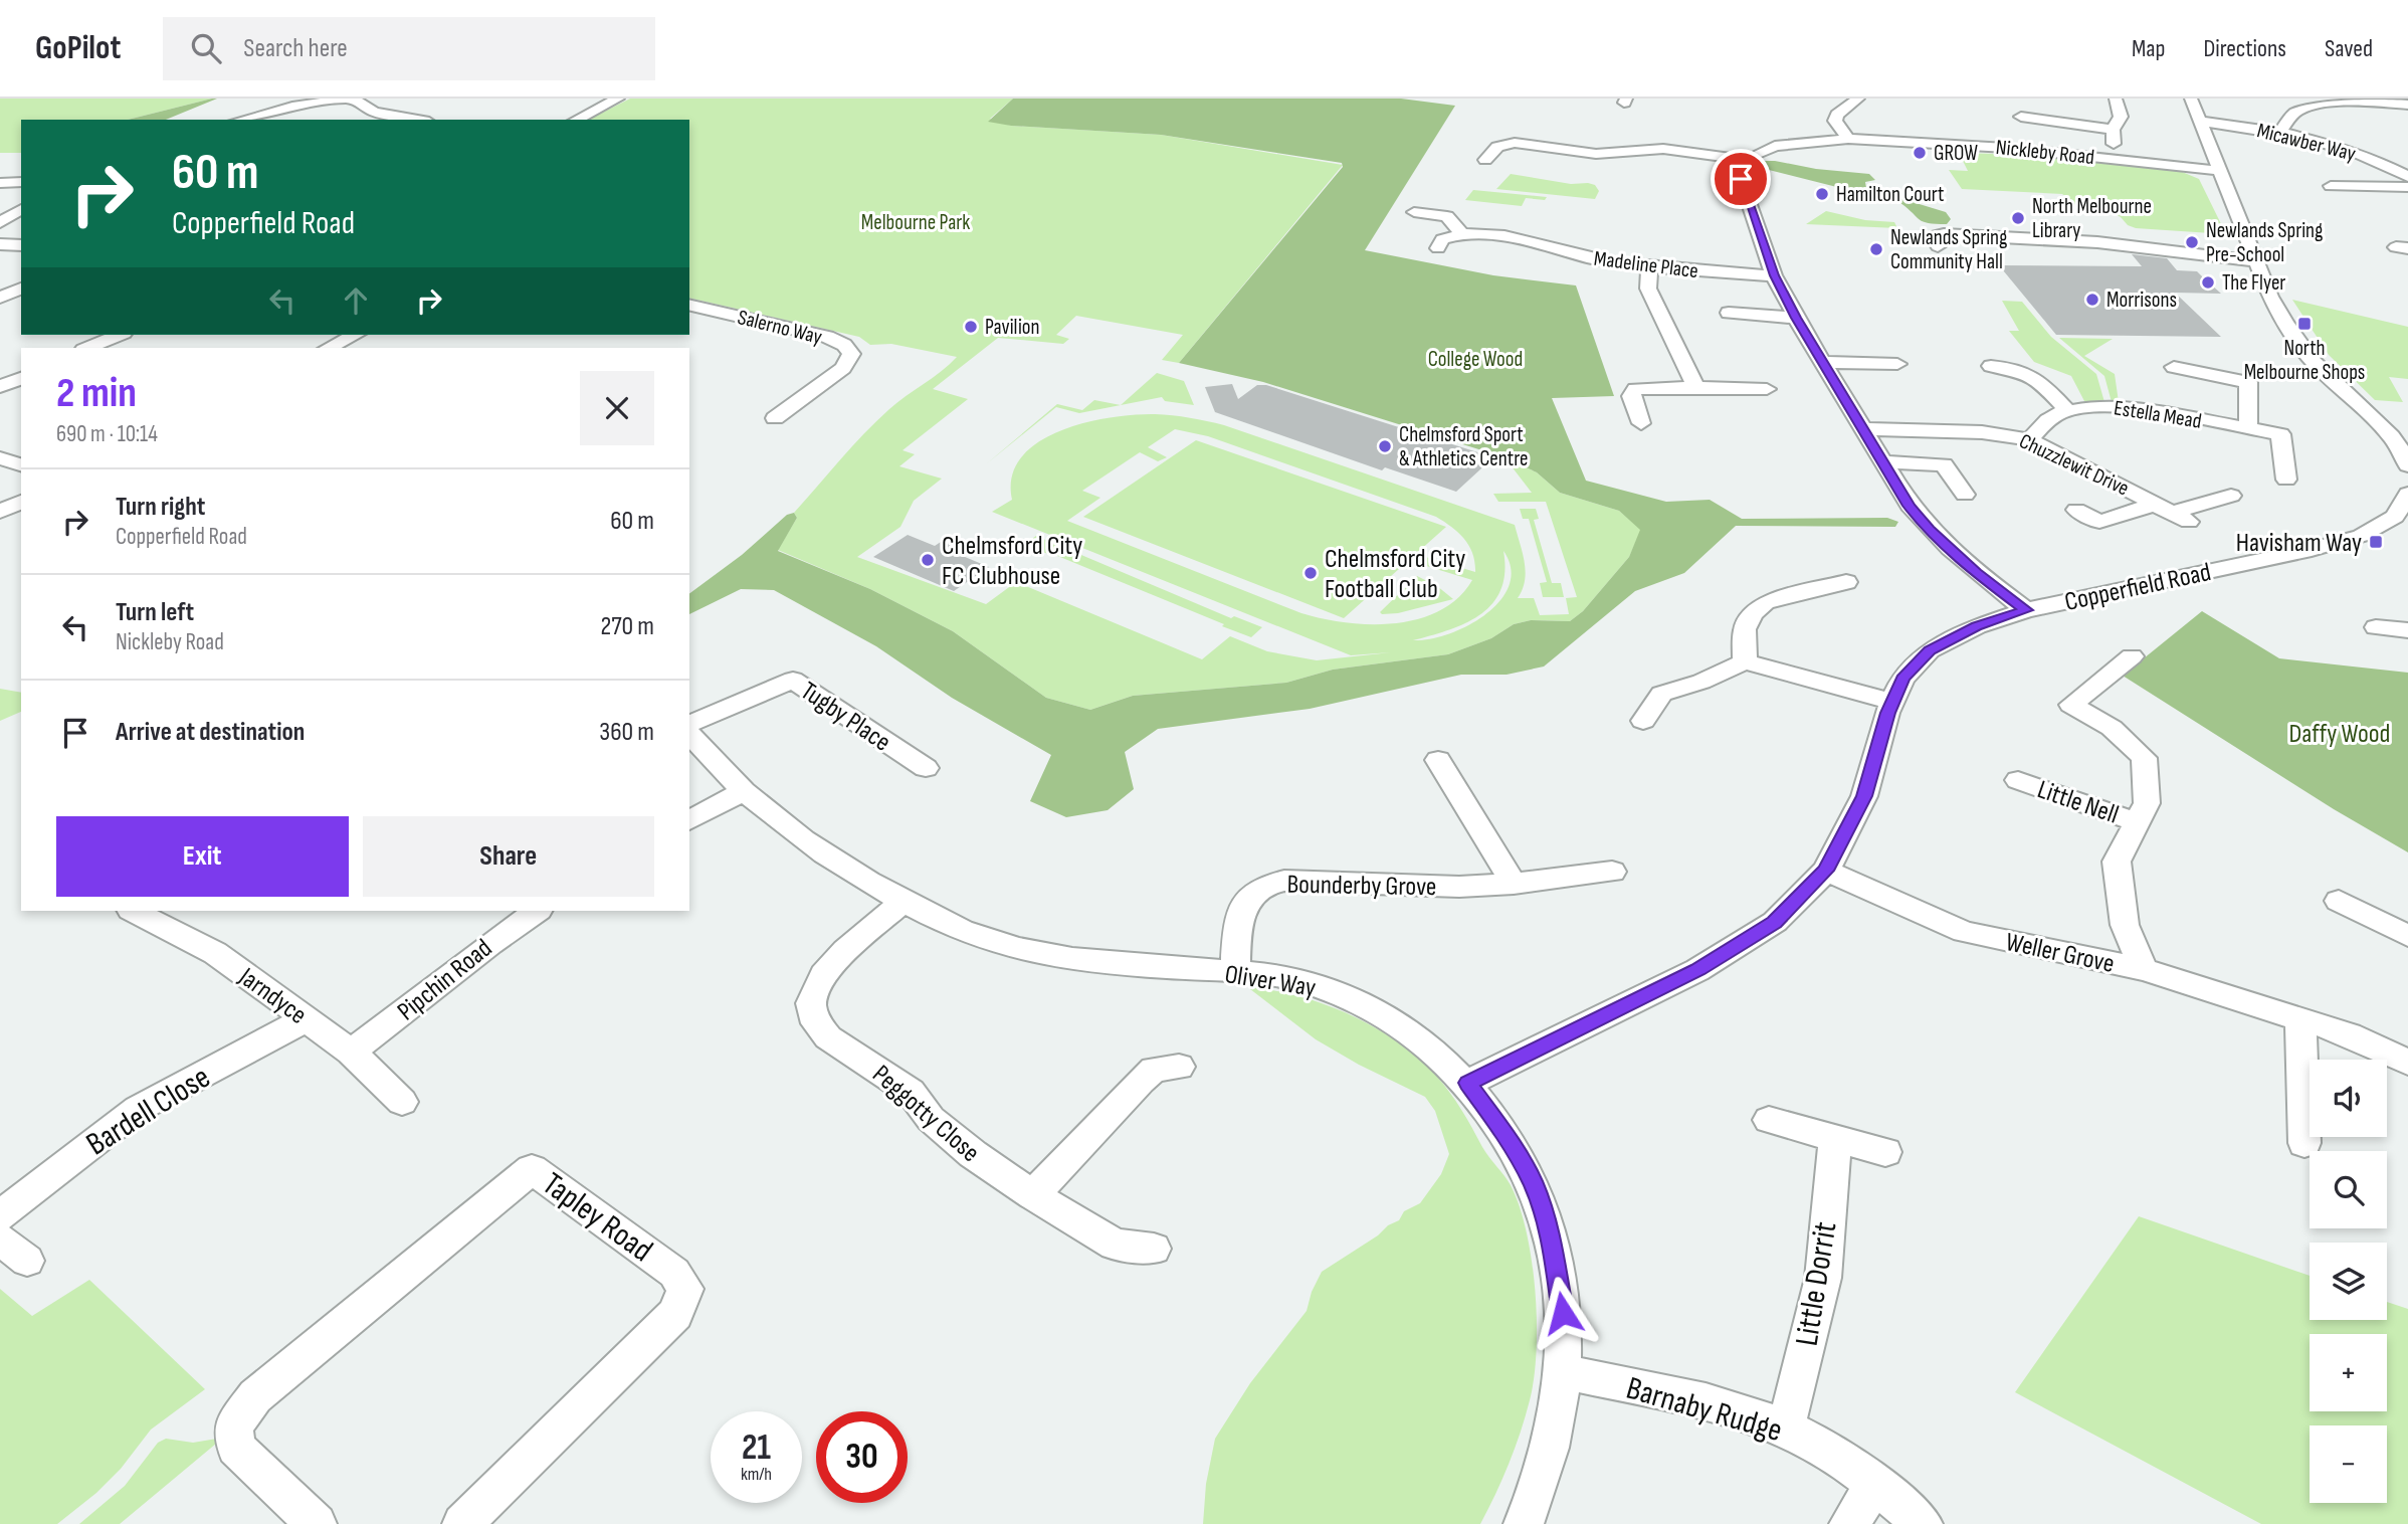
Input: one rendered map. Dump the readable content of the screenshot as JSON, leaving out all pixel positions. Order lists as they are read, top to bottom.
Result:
{
  "streets": {
    "street": [
      "Micawber Way",
      "Nickleby Road",
      "Madeline Place",
      "Salerno Way",
      "Estella Mead",
      "Chuzzlewit Drive",
      "Copperfield Road",
      "Tugby Place",
      "Little Nell",
      "Bounderby Grove",
      "Weller Grove",
      "Pipchin Road",
      "Oliver Way",
      "Jarndyce",
      "Bardell Close",
      "Peggotty Close",
      "Tapley Road",
      "Little Dorrit",
      "Barnaby Rudge"
    ]
  },
  "crossings": [
    ["Estella Mead", "Chuzzlewit Drive"],
    ["Copperfield Road", "Weller Grove"],
    ["Copperfield Road", "Oliver Way"],
    ["Little Nell", "Weller Grove"],
    ["Bounderby Grove", "Oliver Way"],
    ["Pipchin Road", "Jarndyce"],
    ["Oliver Way", "Peggotty Close"],
    ["Oliver Way", "Barnaby Rudge"],
    ["Jarndyce", "Bardell Close"],
    ["Little Dorrit", "Barnaby Rudge"]
  ],
  "parks": ["Melbourne Park", "College Wood", "Daffy Wood"],
  "places": {
    "other": [
      "GROW",
      "Hamilton Court",
      "North Melbourne Library",
      "Newlands Spring Pre-School",
      "Newlands Spring Community Hall",
      "The Flyer",
      "Morrisons",
      "Pavilion",
      "Chelmsford Sport & Athletics Centre",
      "Chelmsford City FC Clubhouse",
      "Chelmsford City Football Club"
    ],
    "transit": ["North Melbourne Shops", "Havisham Way"]
  },
  "page": {
    "header": "GoPilot",
    "search": "Search here",
    "nav": ["Map", "Directions", "Saved"],
    "turn": ["60 m", "Copperfield Road"],
    "heading": ["2 min", "690 m · 10:14"],
    "list": [
      {
        "name": "Turn right",
        "note": "Copperfield Road",
        "value": "60 m"
      },
      {
        "name": "Turn left",
        "note": "Nickleby Road",
        "value": "270 m"
      },
      {
        "name": "Arrive at destination",
        "value": "360 m"
      }
    ],
    "buttons": ["Exit", "Share"],
    "map_buttons": ["+", "−"],
    "speed": "21 km/h",
    "limit": "30"
  }
}
